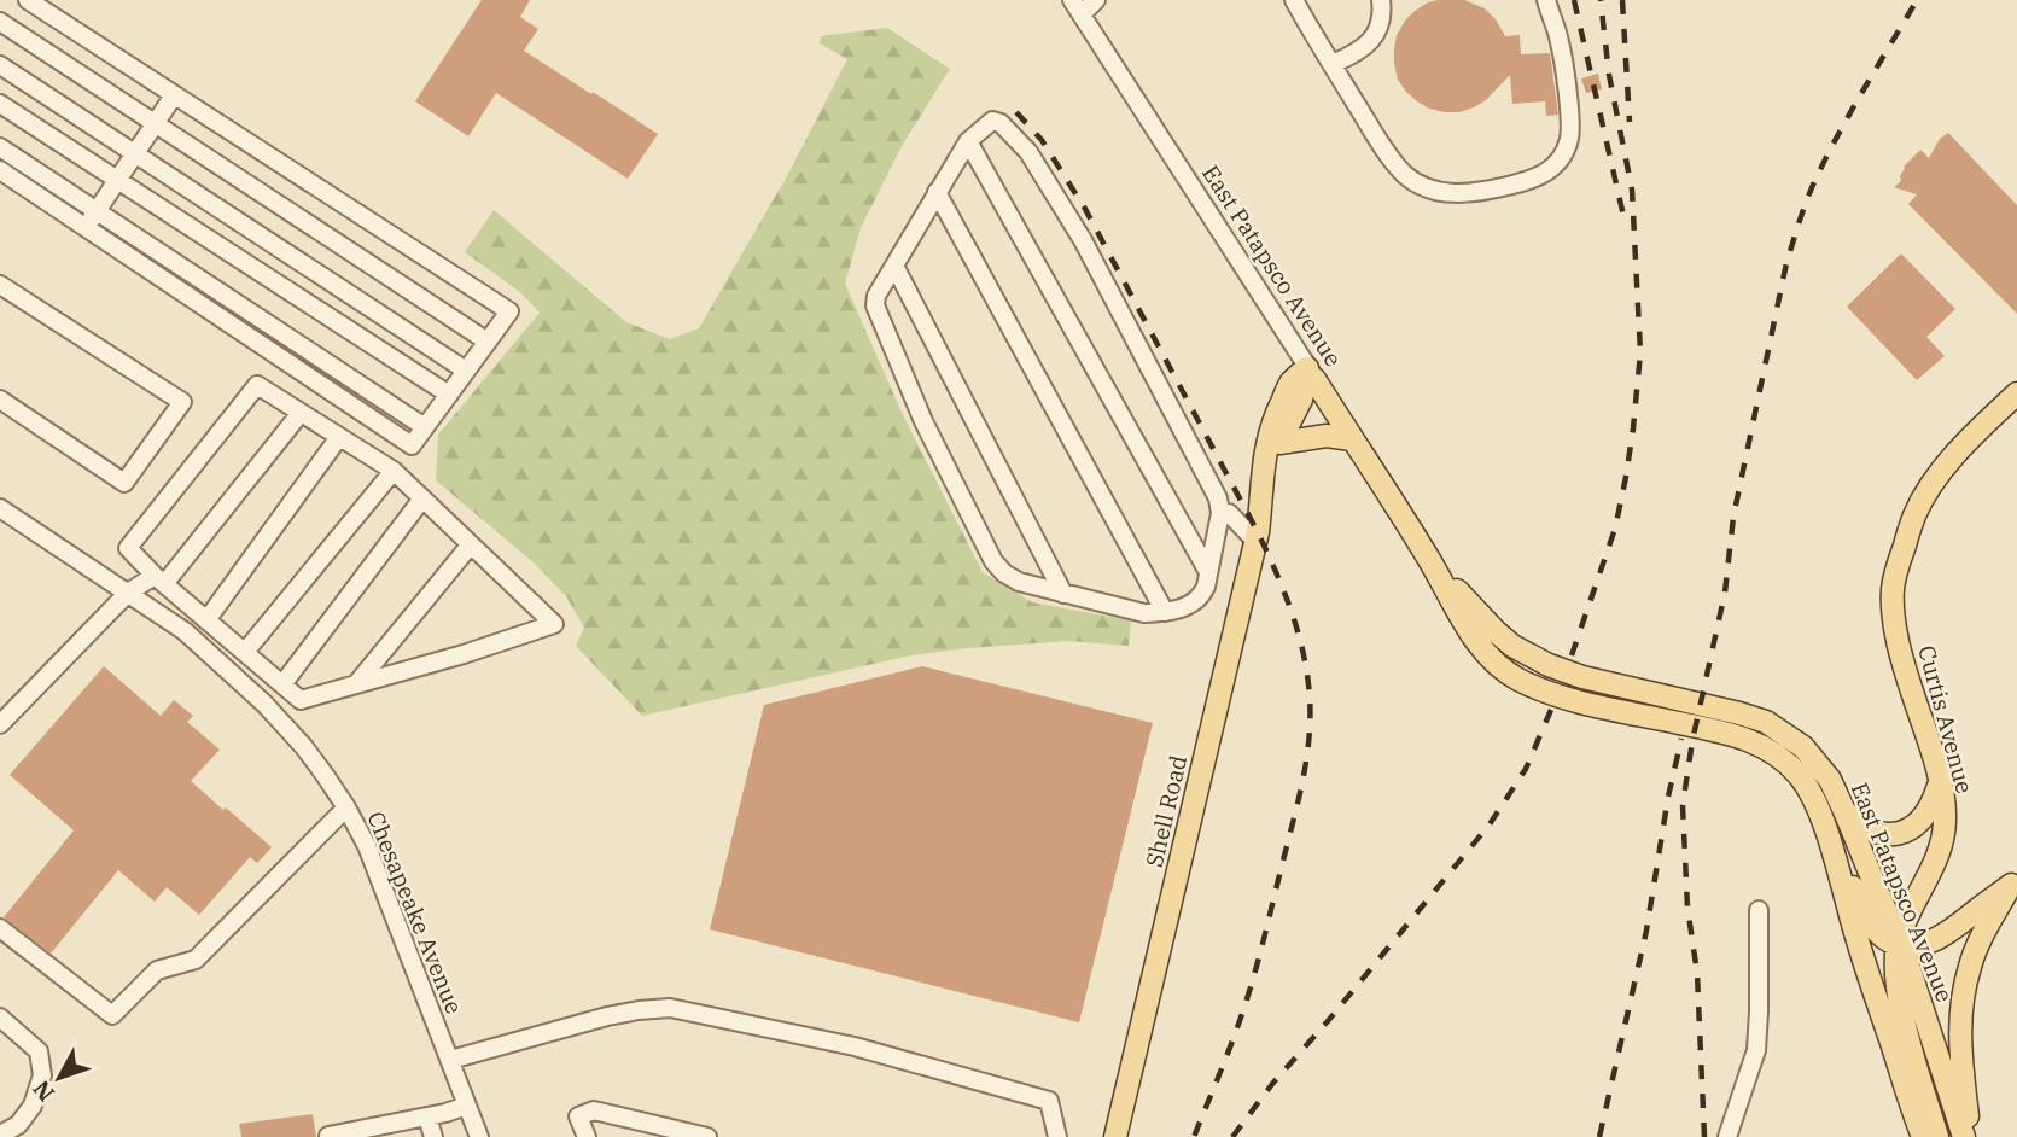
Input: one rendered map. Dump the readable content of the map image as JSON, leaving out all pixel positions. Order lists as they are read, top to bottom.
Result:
{
  "streets": {
    "main road": ["East Patapsco Avenue", "Curtis Avenue", "Shell Road"],
    "street": ["Chesapeake Avenue"]
  },
  "crossings": [
    ["East Patapsco Avenue", "Curtis Avenue"],
    ["East Patapsco Avenue", "Shell Road"]
  ],
  "north": "bottom left"
}
